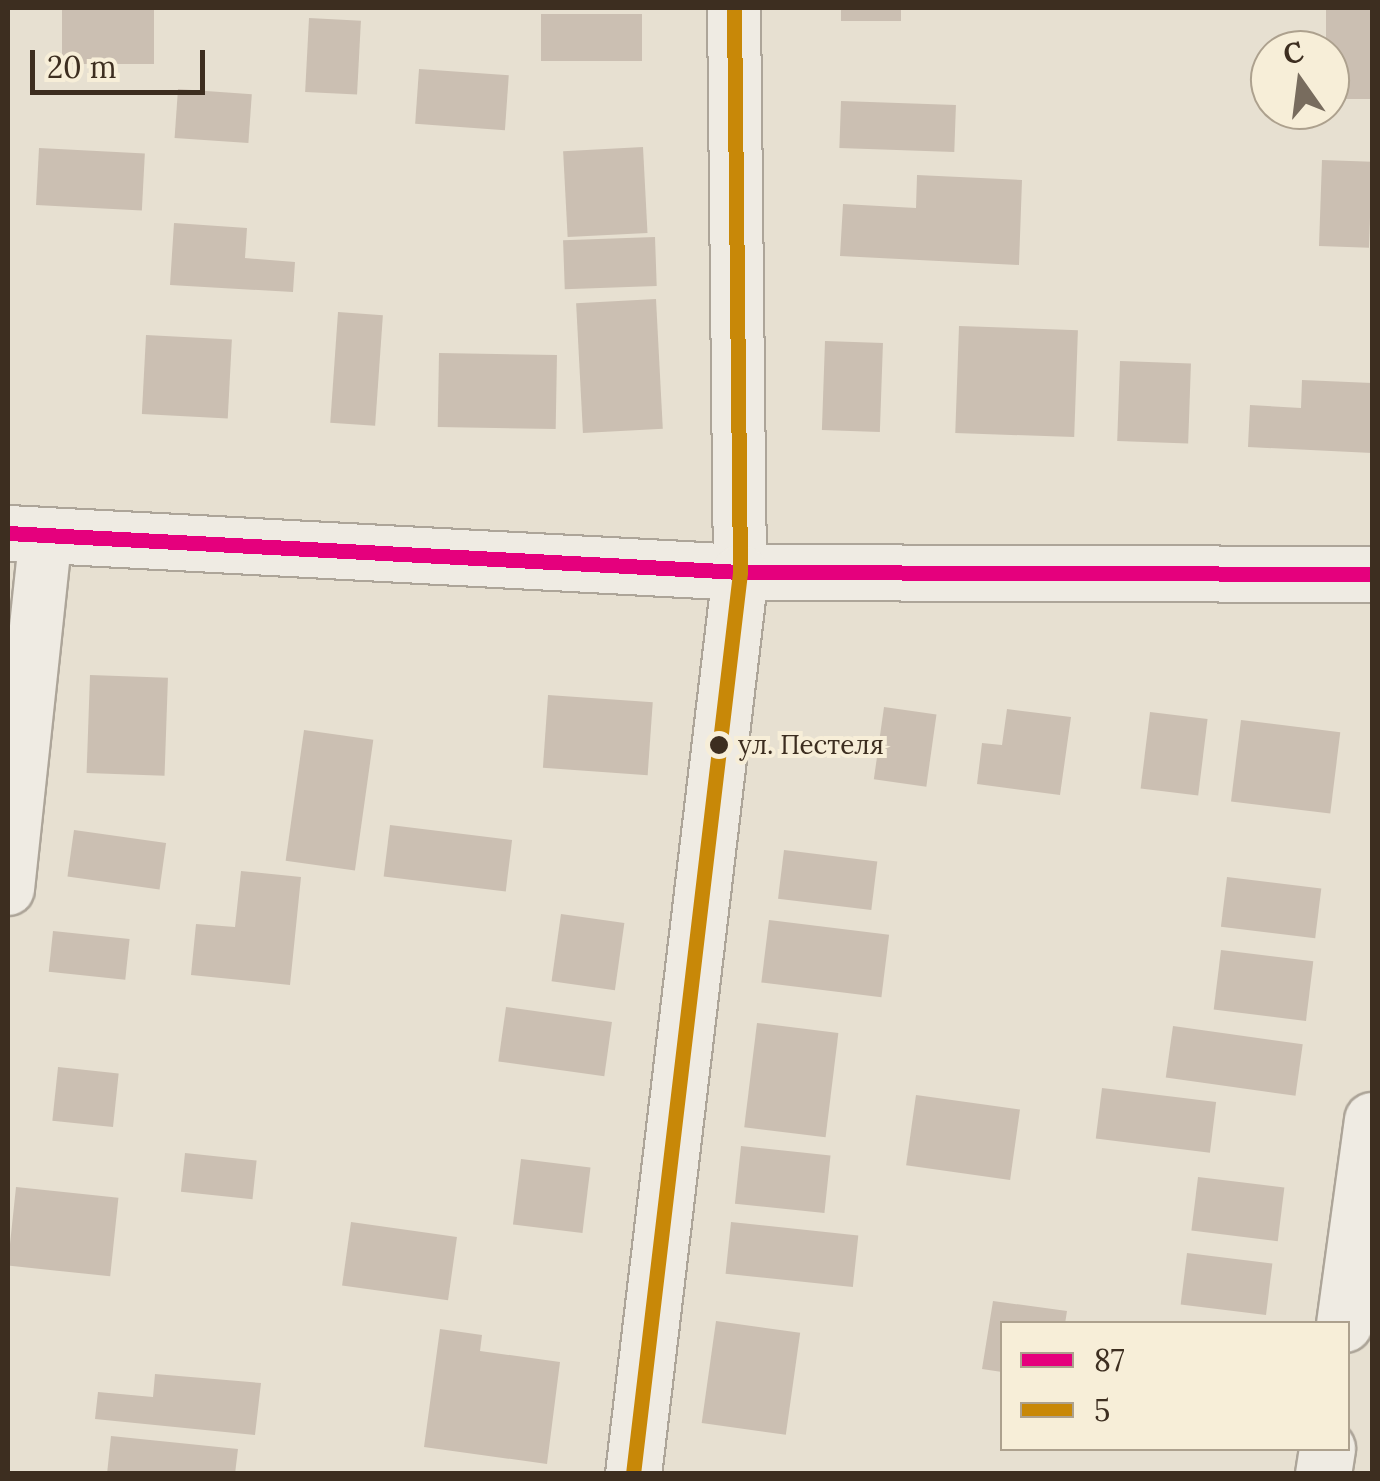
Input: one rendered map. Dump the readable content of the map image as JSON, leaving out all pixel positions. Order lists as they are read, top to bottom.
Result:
{
  "places": ["ул. Пестеля"],
  "lines": ["transit line 5", "transit line 87"],
  "legend": ["87", "5"],
  "scale_bar": "20 m",
  "north": "top"
}
